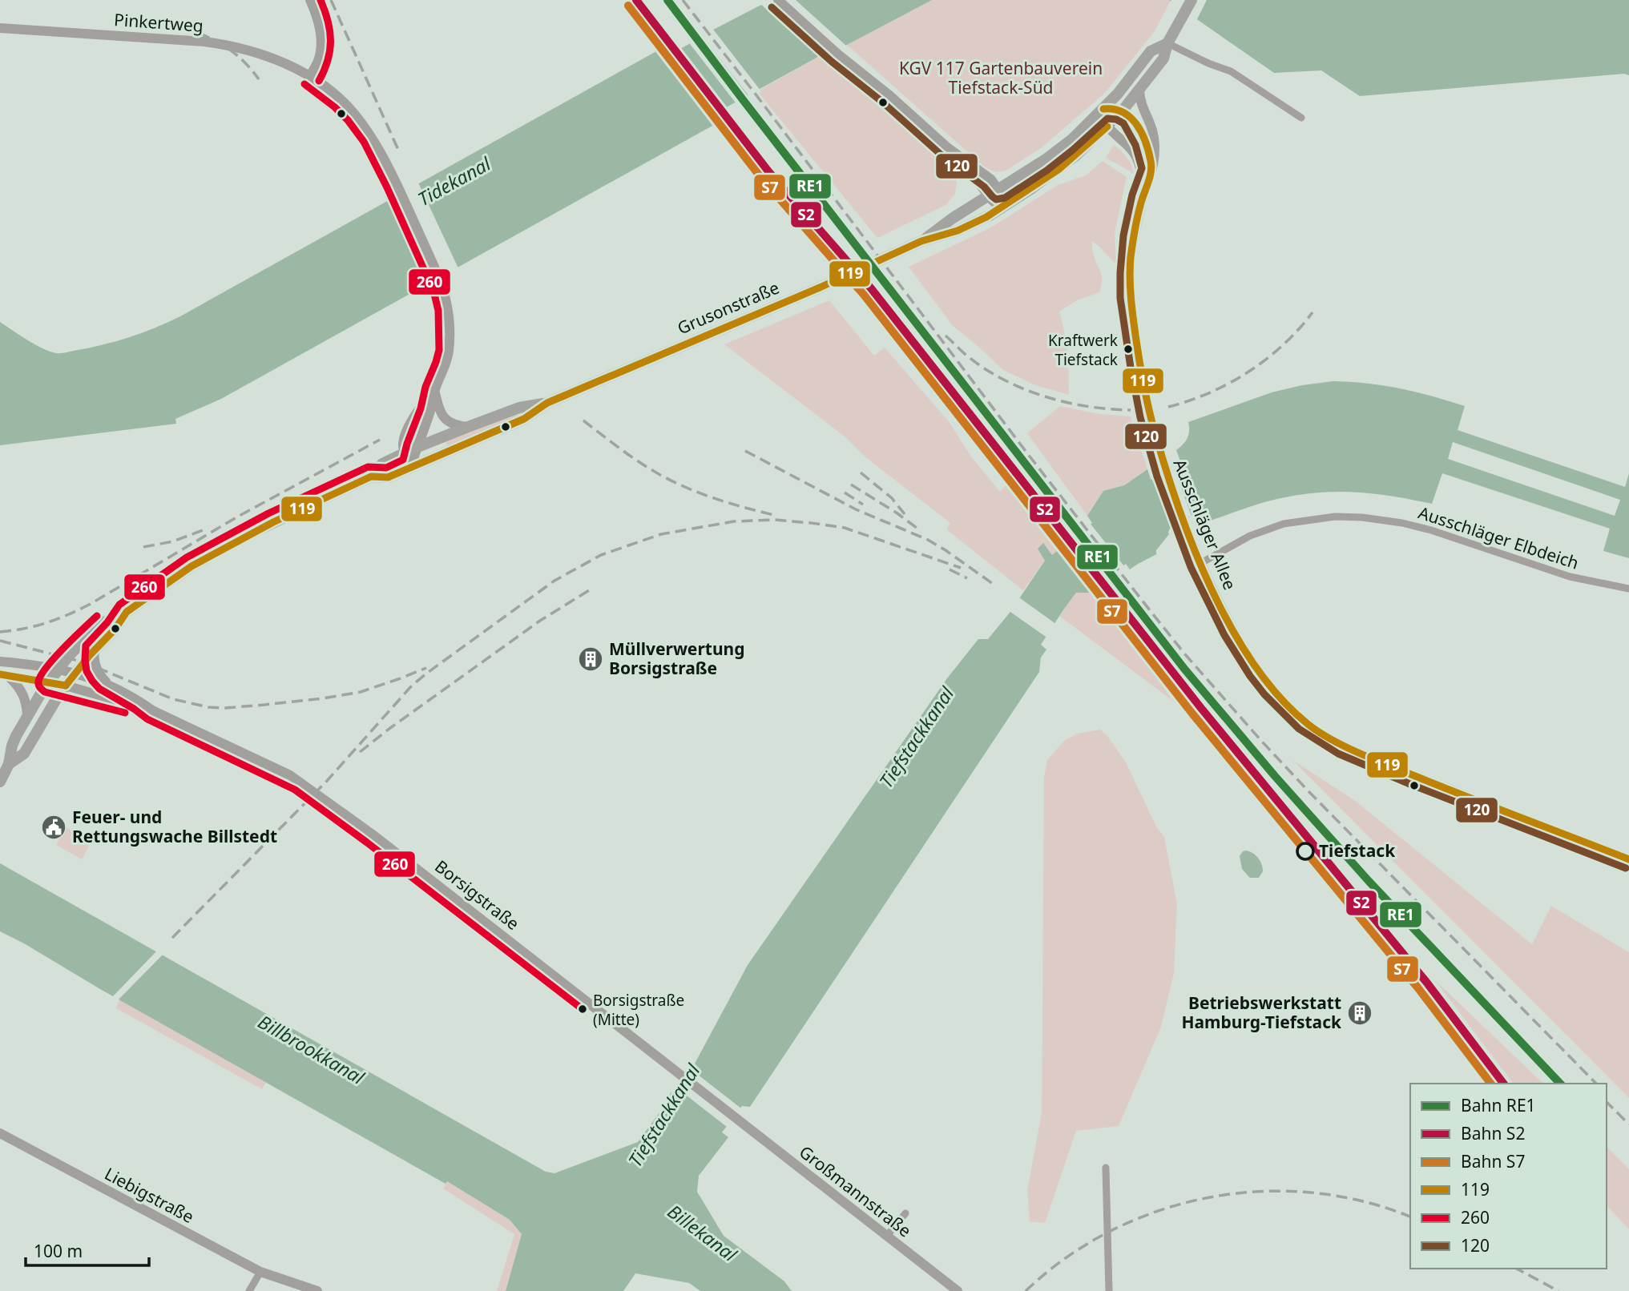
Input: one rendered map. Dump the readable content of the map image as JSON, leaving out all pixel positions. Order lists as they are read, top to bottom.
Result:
{
  "streets": {
    "main road": ["Grusonstraße"],
    "street": [
      "Pinkertweg",
      "Ausschläger Allee",
      "Ausschläger Elbdeich",
      "Borsigstraße",
      "Großmannstraße",
      "Liebigstraße"
    ]
  },
  "crossings": [
    ["Grusonstraße", "Ausschläger Allee"],
    ["Grusonstraße", "Borsigstraße"],
    ["Ausschläger Allee", "Ausschläger Elbdeich"],
    ["Borsigstraße", "Großmannstraße"]
  ],
  "water": [
    "Tidekanal",
    "Tiefstackkanal",
    "Billbrookkanal",
    "Billekanal"
  ],
  "parks": ["KGV 117 Gartenbauverein Tiefstack-Süd"],
  "places": {
    "other": ["Kraftwerk Tiefstack", "Tiefstack", "Borsigstraße (Mitte)"],
    "building": ["Müllverwertung Borsigstraße", "Betriebswerkstatt Hamburg-Tiefstack"],
    "public building": ["Feuer- und Rettungswache Billstedt"]
  },
  "lines": [
    "rail line RE1",
    "rail line S2",
    "transit line 260",
    "rail line S7",
    "transit line 120",
    "transit line 119"
  ],
  "legend": [
    "Bahn RE1",
    "Bahn S2",
    "Bahn S7",
    "119",
    "260",
    "120"
  ],
  "scale_bar": "100 m"
}
